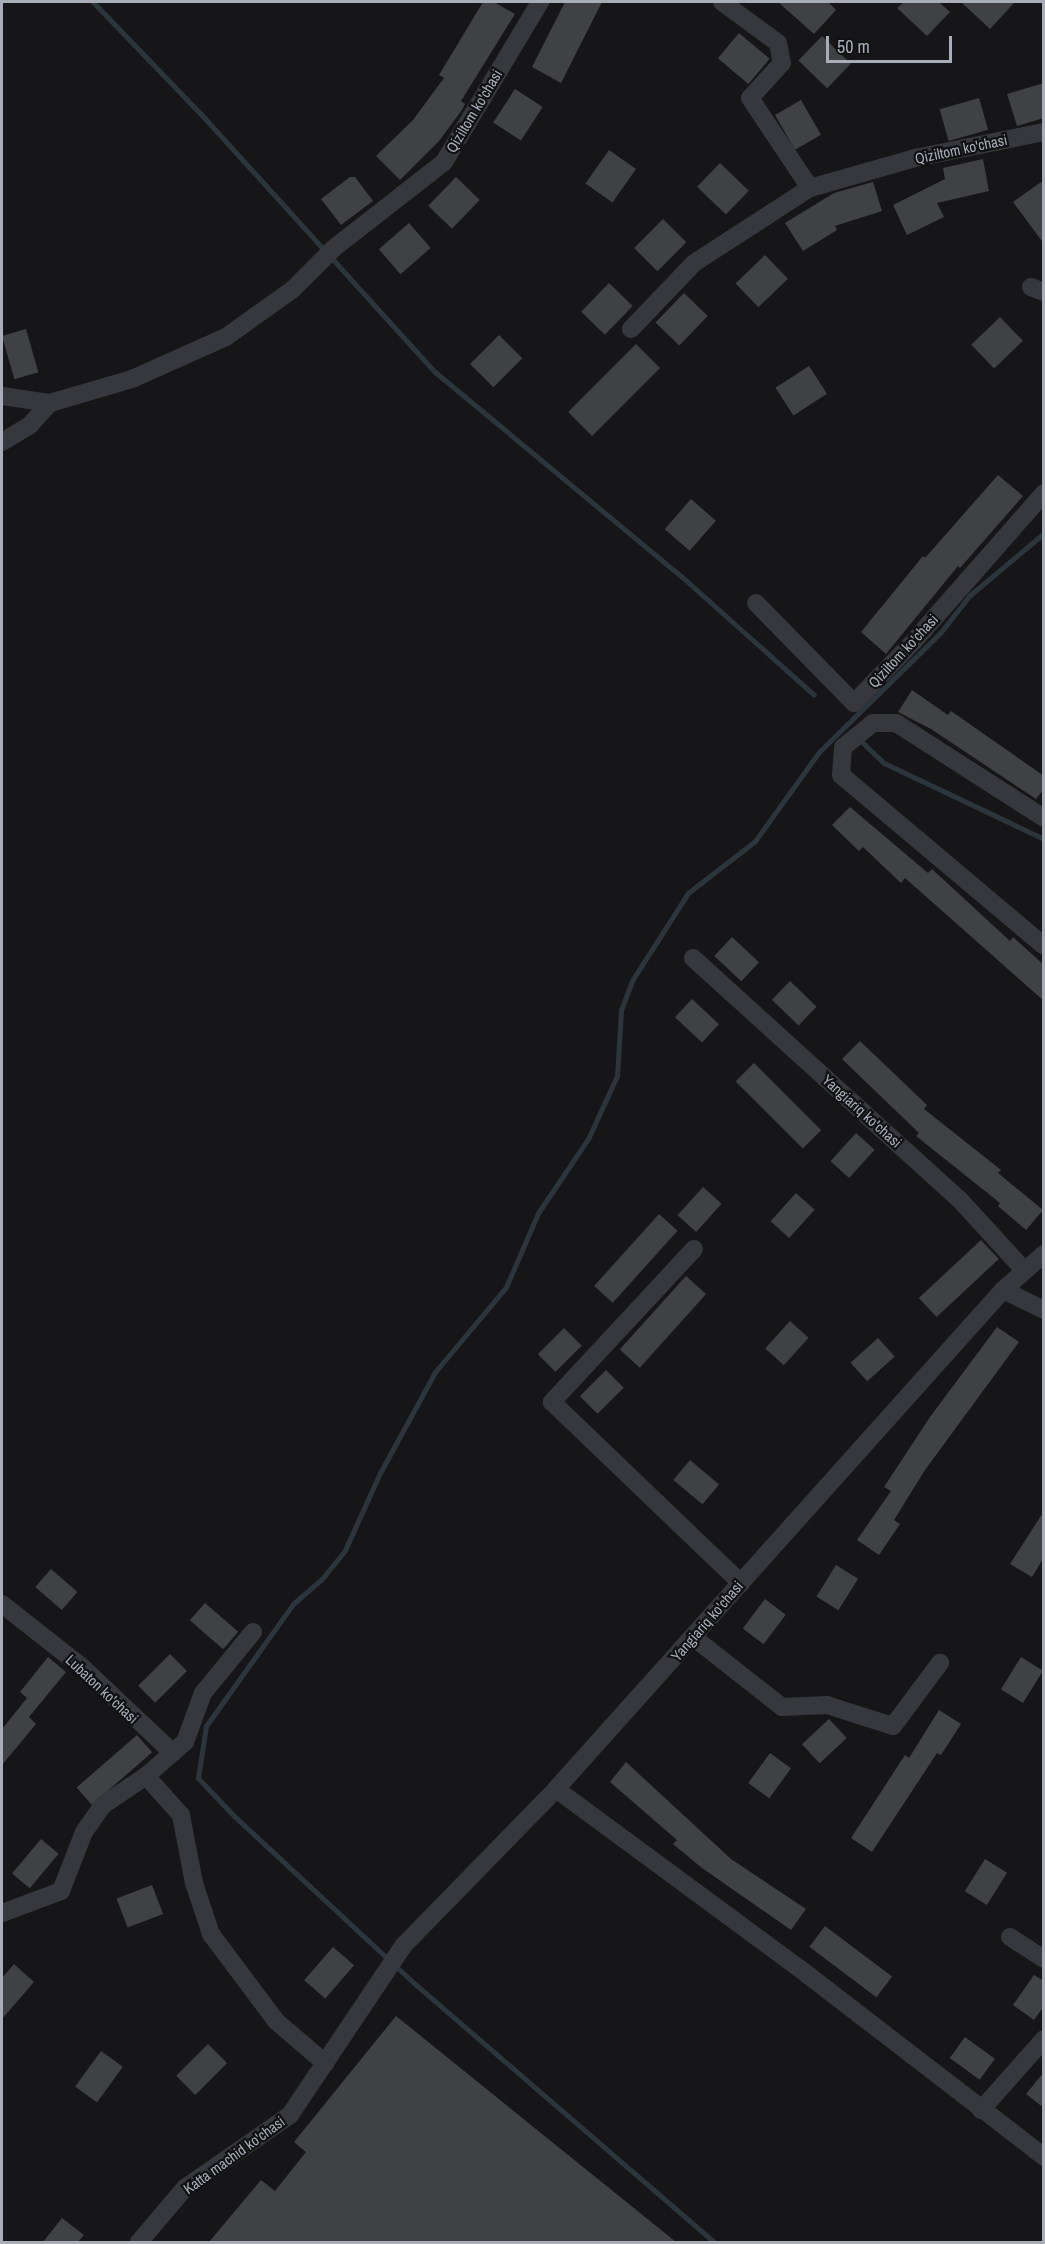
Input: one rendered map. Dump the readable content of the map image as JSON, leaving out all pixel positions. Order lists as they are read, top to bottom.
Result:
{
  "streets": {
    "street": [
      "Qiziltom ko'chasi",
      "Yangiariq ko'chasi",
      "Lubaton ko'chasi",
      "Katta machid ko'chasi"
    ]
  },
  "crossings": [
    ["Yangiariq ko'chasi", "Katta machid ko'chasi"]
  ],
  "scale_bar": "50 m"
}
